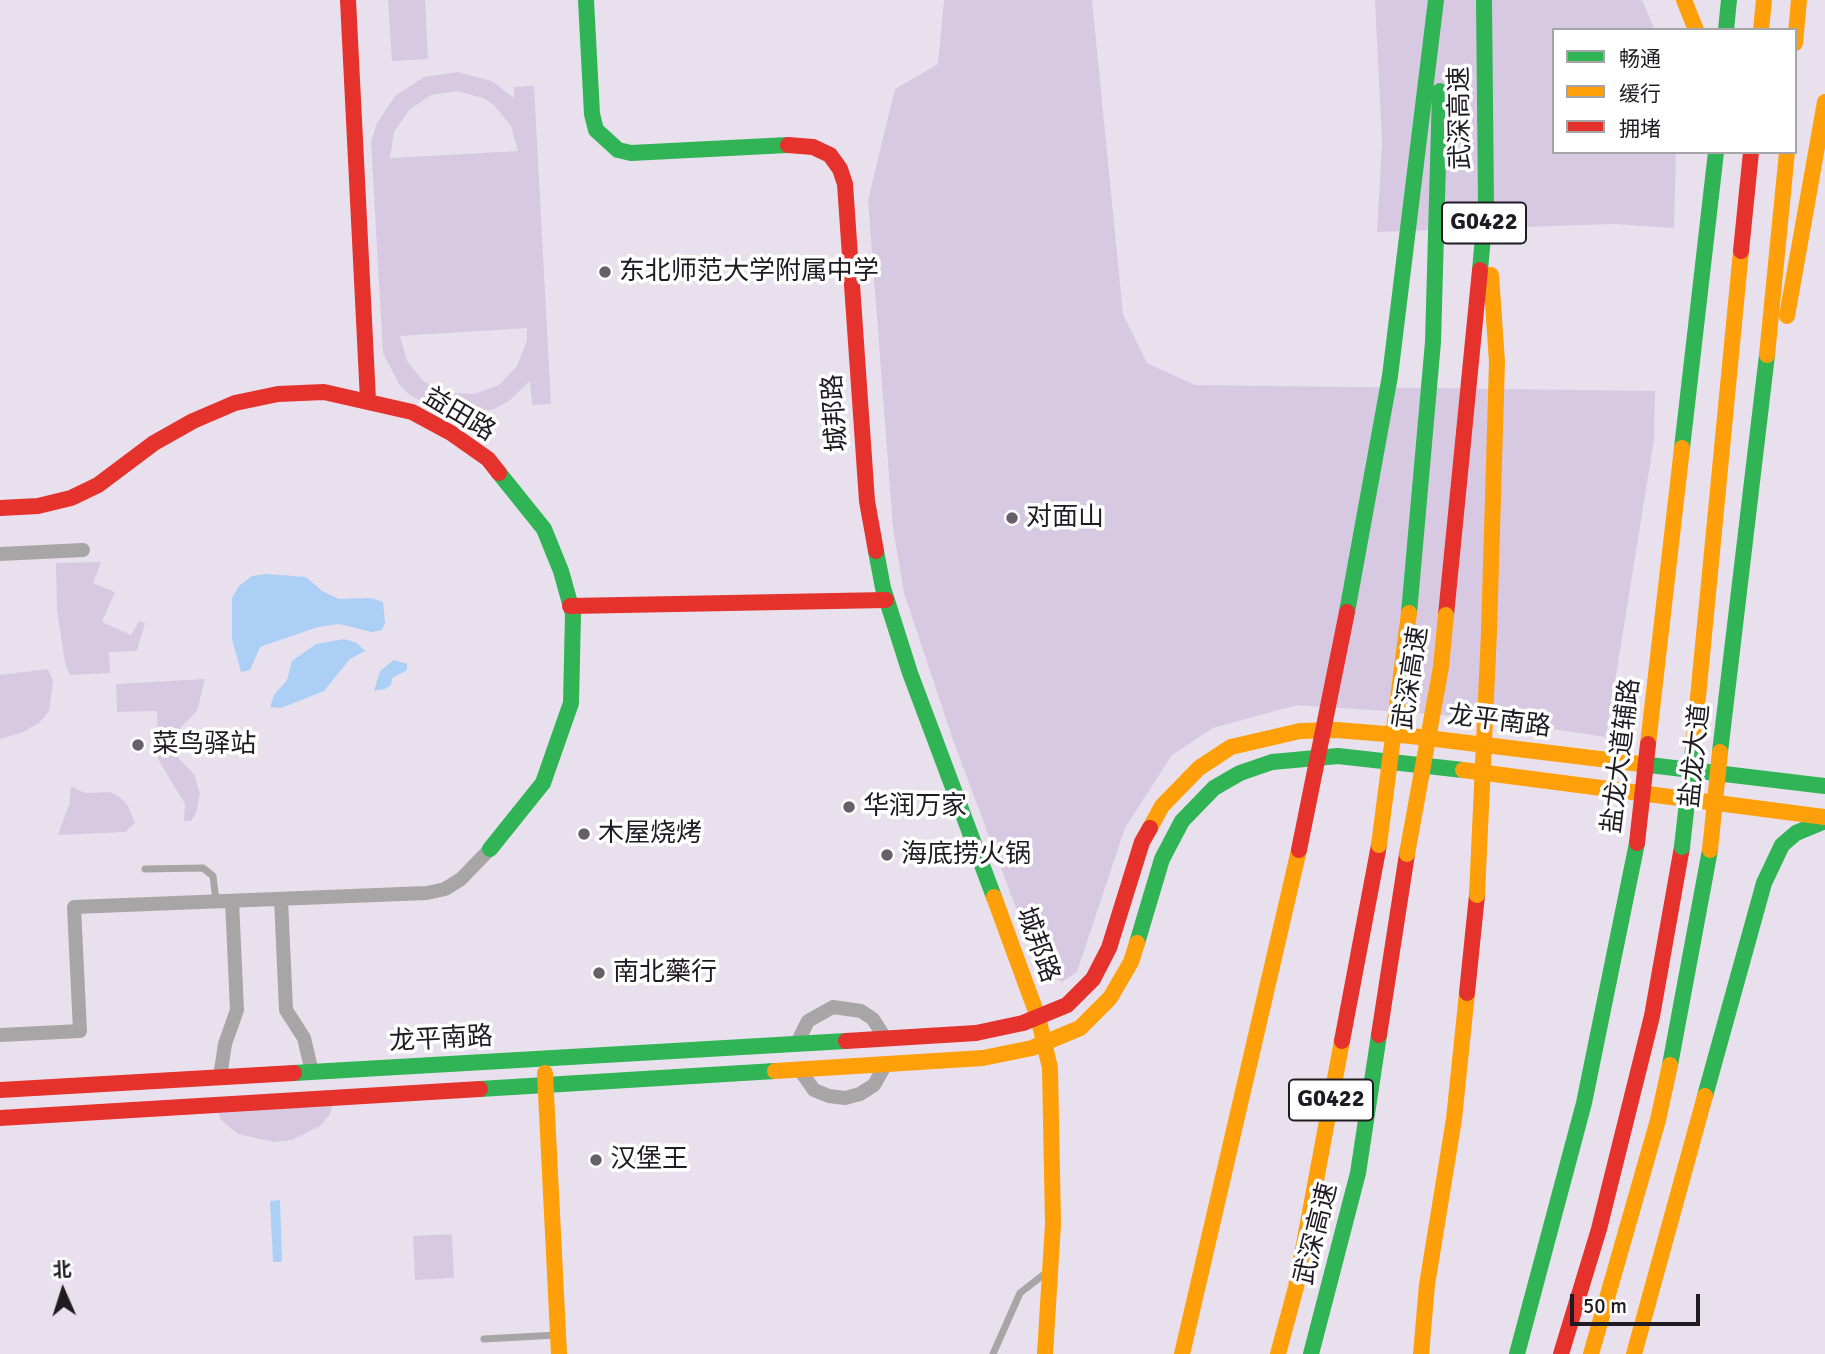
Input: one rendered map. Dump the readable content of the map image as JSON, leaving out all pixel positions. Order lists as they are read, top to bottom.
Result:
{
  "streets": {
    "main road": [
      "武深高速",
      "G0422",
      "城邦路",
      "益田路",
      "龙平南路",
      "盐龙大道辅路",
      "盐龙大道"
    ]
  },
  "crossings": [
    ["城邦路", "龙平南路"]
  ],
  "places": [
    "东北师范大学附属中学",
    "对面山",
    "菜鸟驿站",
    "华润万家",
    "木屋烧烤",
    "海底捞火锅",
    "南北藥行",
    "汉堡王"
  ],
  "legend": ["畅通", "缓行", "拥堵"],
  "scale_bar": "50 m",
  "north": "top"
}
